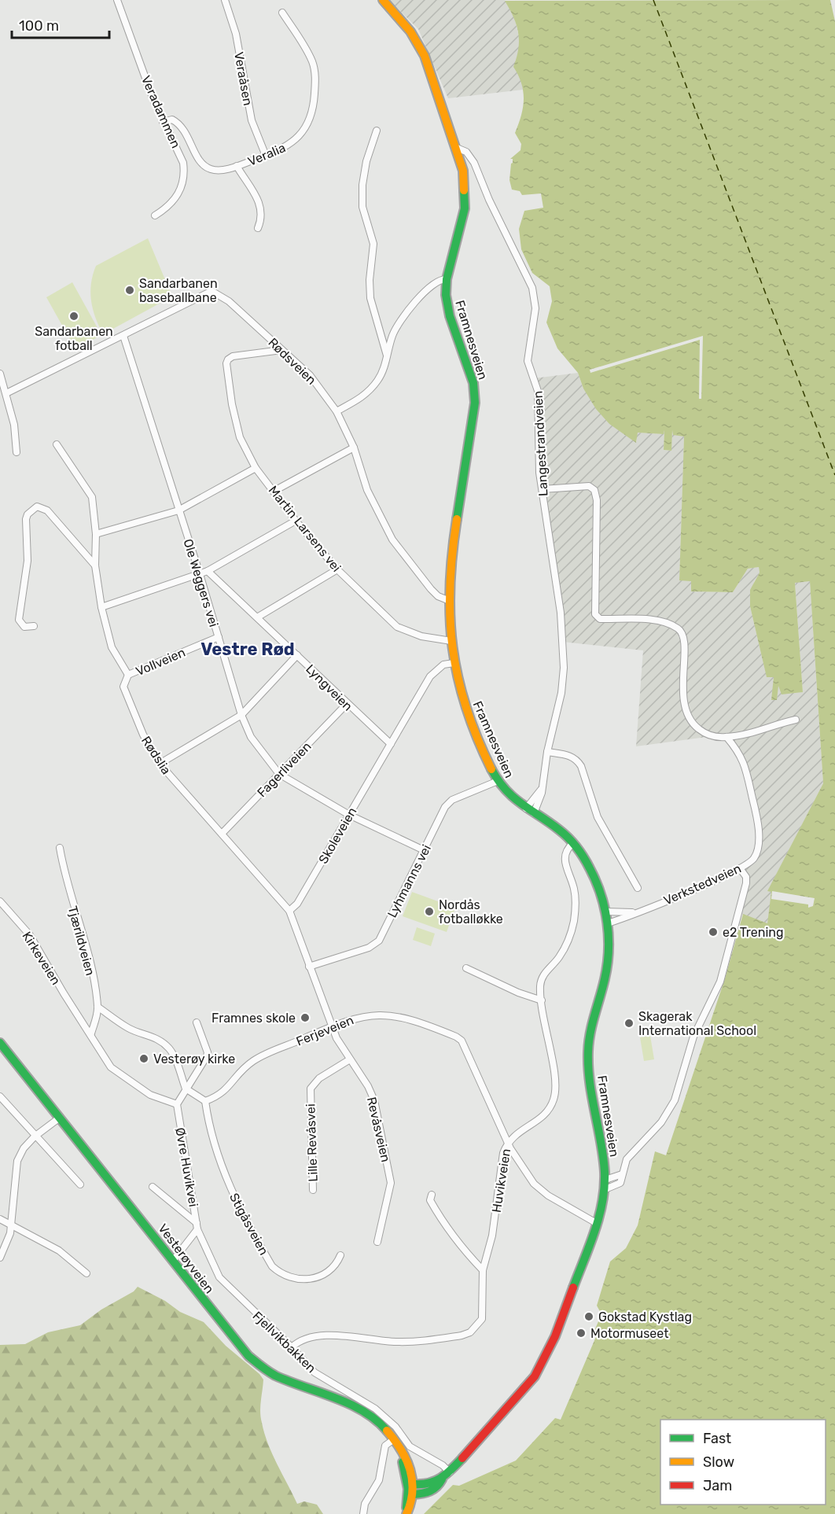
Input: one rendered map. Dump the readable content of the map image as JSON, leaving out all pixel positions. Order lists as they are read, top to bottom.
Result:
{
  "streets": {
    "main road": ["Framnesveien", "Vesterøyveien"],
    "street": [
      "Veraåsen",
      "Veradammen",
      "Veralia",
      "Rødsveien",
      "Langestrandveien",
      "Martin Larsens vei",
      "Ole Weggers vei",
      "Vollveien",
      "Lyngveien",
      "Rødslia",
      "Fagerliveien",
      "Skoleveien",
      "Lyhmanns vei",
      "Verkstedveien",
      "Tjærildveien",
      "Kirkeveien",
      "Ferjeveien",
      "Revåsveien",
      "Lille Revåsvei",
      "Øvre Huvikvei",
      "Huvikveien",
      "Stigåsveien",
      "Fjellvikbakken"
    ]
  },
  "crossings": [
    ["Veraåsen", "Veralia"],
    ["Veradammen", "Veralia"],
    ["Framnesveien", "Rødsveien"],
    ["Framnesveien", "Langestrandveien"],
    ["Framnesveien", "Martin Larsens vei"],
    ["Framnesveien", "Skoleveien"],
    ["Framnesveien", "Lyhmanns vei"],
    ["Framnesveien", "Verkstedveien"],
    ["Framnesveien", "Ferjeveien"],
    ["Framnesveien", "Huvikveien"],
    ["Framnesveien", "Vesterøyveien"],
    ["Framnesveien", "Fjellvikbakken"],
    ["Rødsveien", "Martin Larsens vei"],
    ["Rødsveien", "Ole Weggers vei"],
    ["Ole Weggers vei", "Vollveien"],
    ["Ole Weggers vei", "Fagerliveien"],
    ["Ole Weggers vei", "Skoleveien"],
    ["Ole Weggers vei", "Lyhmanns vei"],
    ["Vollveien", "Rødslia"],
    ["Lyngveien", "Fagerliveien"],
    ["Lyngveien", "Skoleveien"],
    ["Rødslia", "Fagerliveien"],
    ["Rødslia", "Skoleveien"],
    ["Tjærildveien", "Kirkeveien"],
    ["Ferjeveien", "Revåsveien"],
    ["Ferjeveien", "Huvikveien"],
    ["Ferjeveien", "Stigåsveien"],
    ["Revåsveien", "Lille Revåsvei"],
    ["Øvre Huvikvei", "Fjellvikbakken"],
    ["Huvikveien", "Fjellvikbakken"]
  ],
  "districts": ["Vestre Rød"],
  "places": [
    "Sandarbanen baseballbane",
    "Sandarbanen fotball",
    "Nordås fotballøkke",
    "e2 Trening",
    "Framnes skole",
    "Skagerak International School",
    "Vesterøy kirke",
    "Gokstad Kystlag",
    "Motormuseet"
  ],
  "legend": ["Fast", "Slow", "Jam"],
  "scale_bar": "100 m"
}
